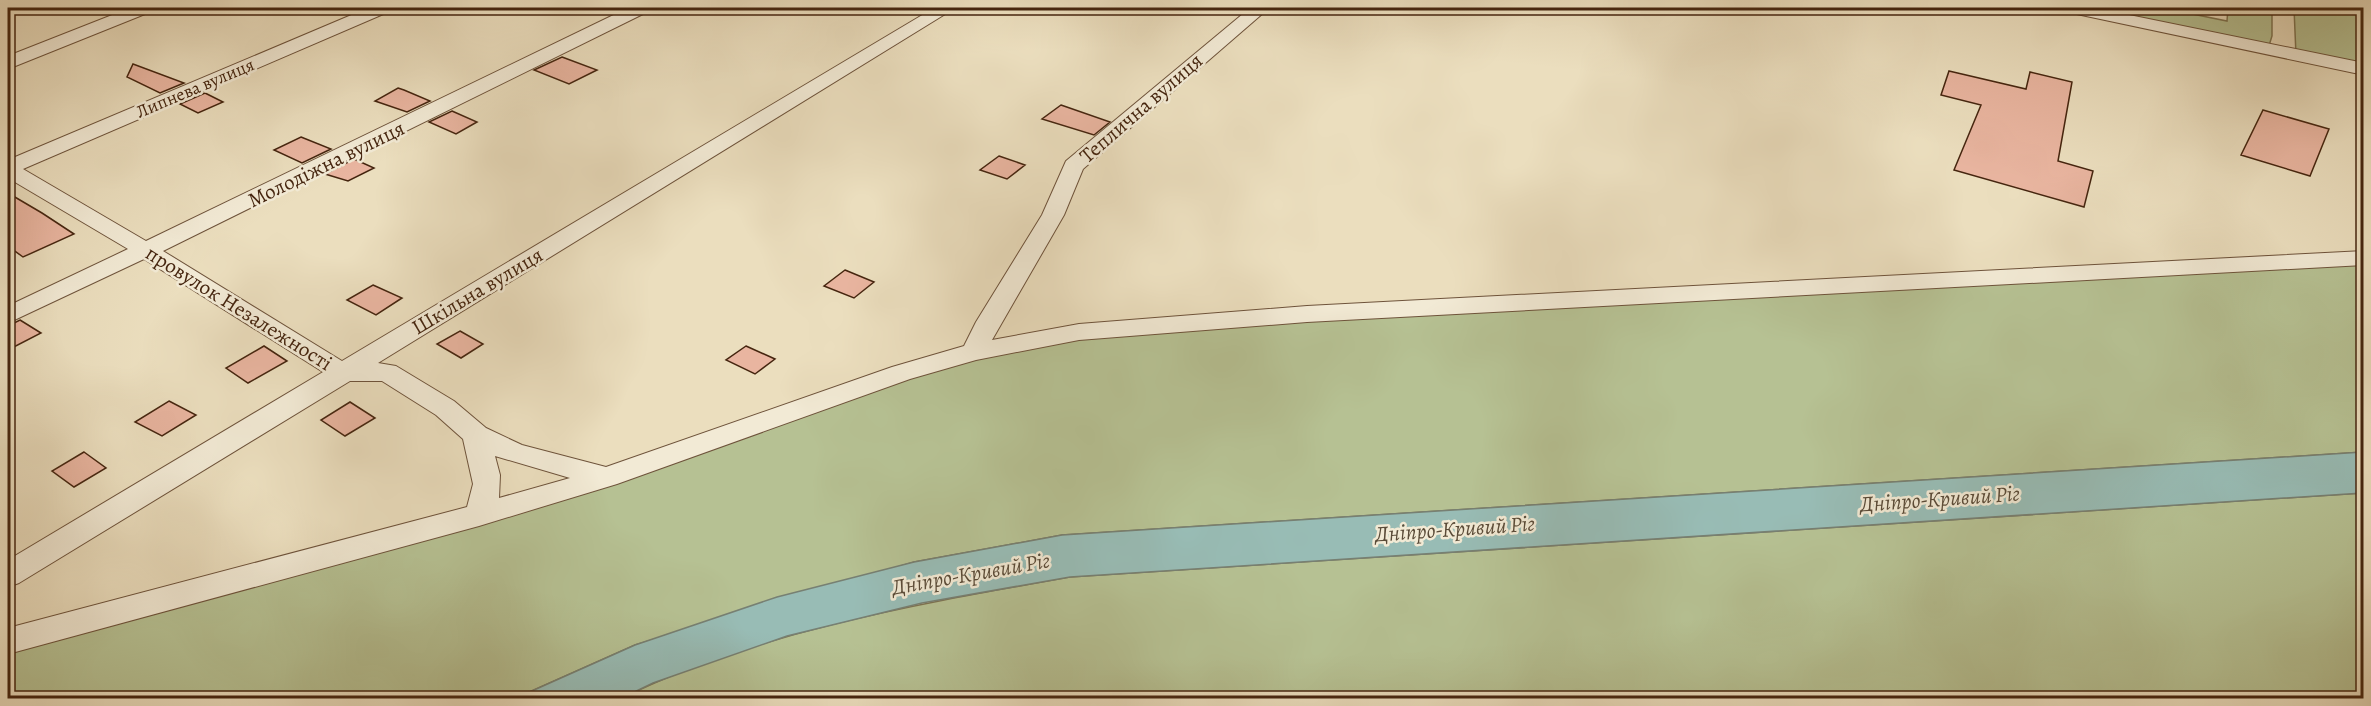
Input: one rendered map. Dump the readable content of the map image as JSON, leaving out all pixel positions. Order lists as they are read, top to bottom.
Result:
{
  "streets": {
    "street": [
      "Липнева вулиця",
      "Теплична вулиця",
      "Молодіжна вулиця",
      "Шкільна вулиця",
      "провулок Незалежності"
    ]
  },
  "crossings": [
    ["Липнева вулиця", "провулок Незалежності"],
    ["Молодіжна вулиця", "провулок Незалежності"],
    ["Шкільна вулиця", "провулок Незалежності"]
  ],
  "water": ["Дніпро-Кривий Ріг"]
}
